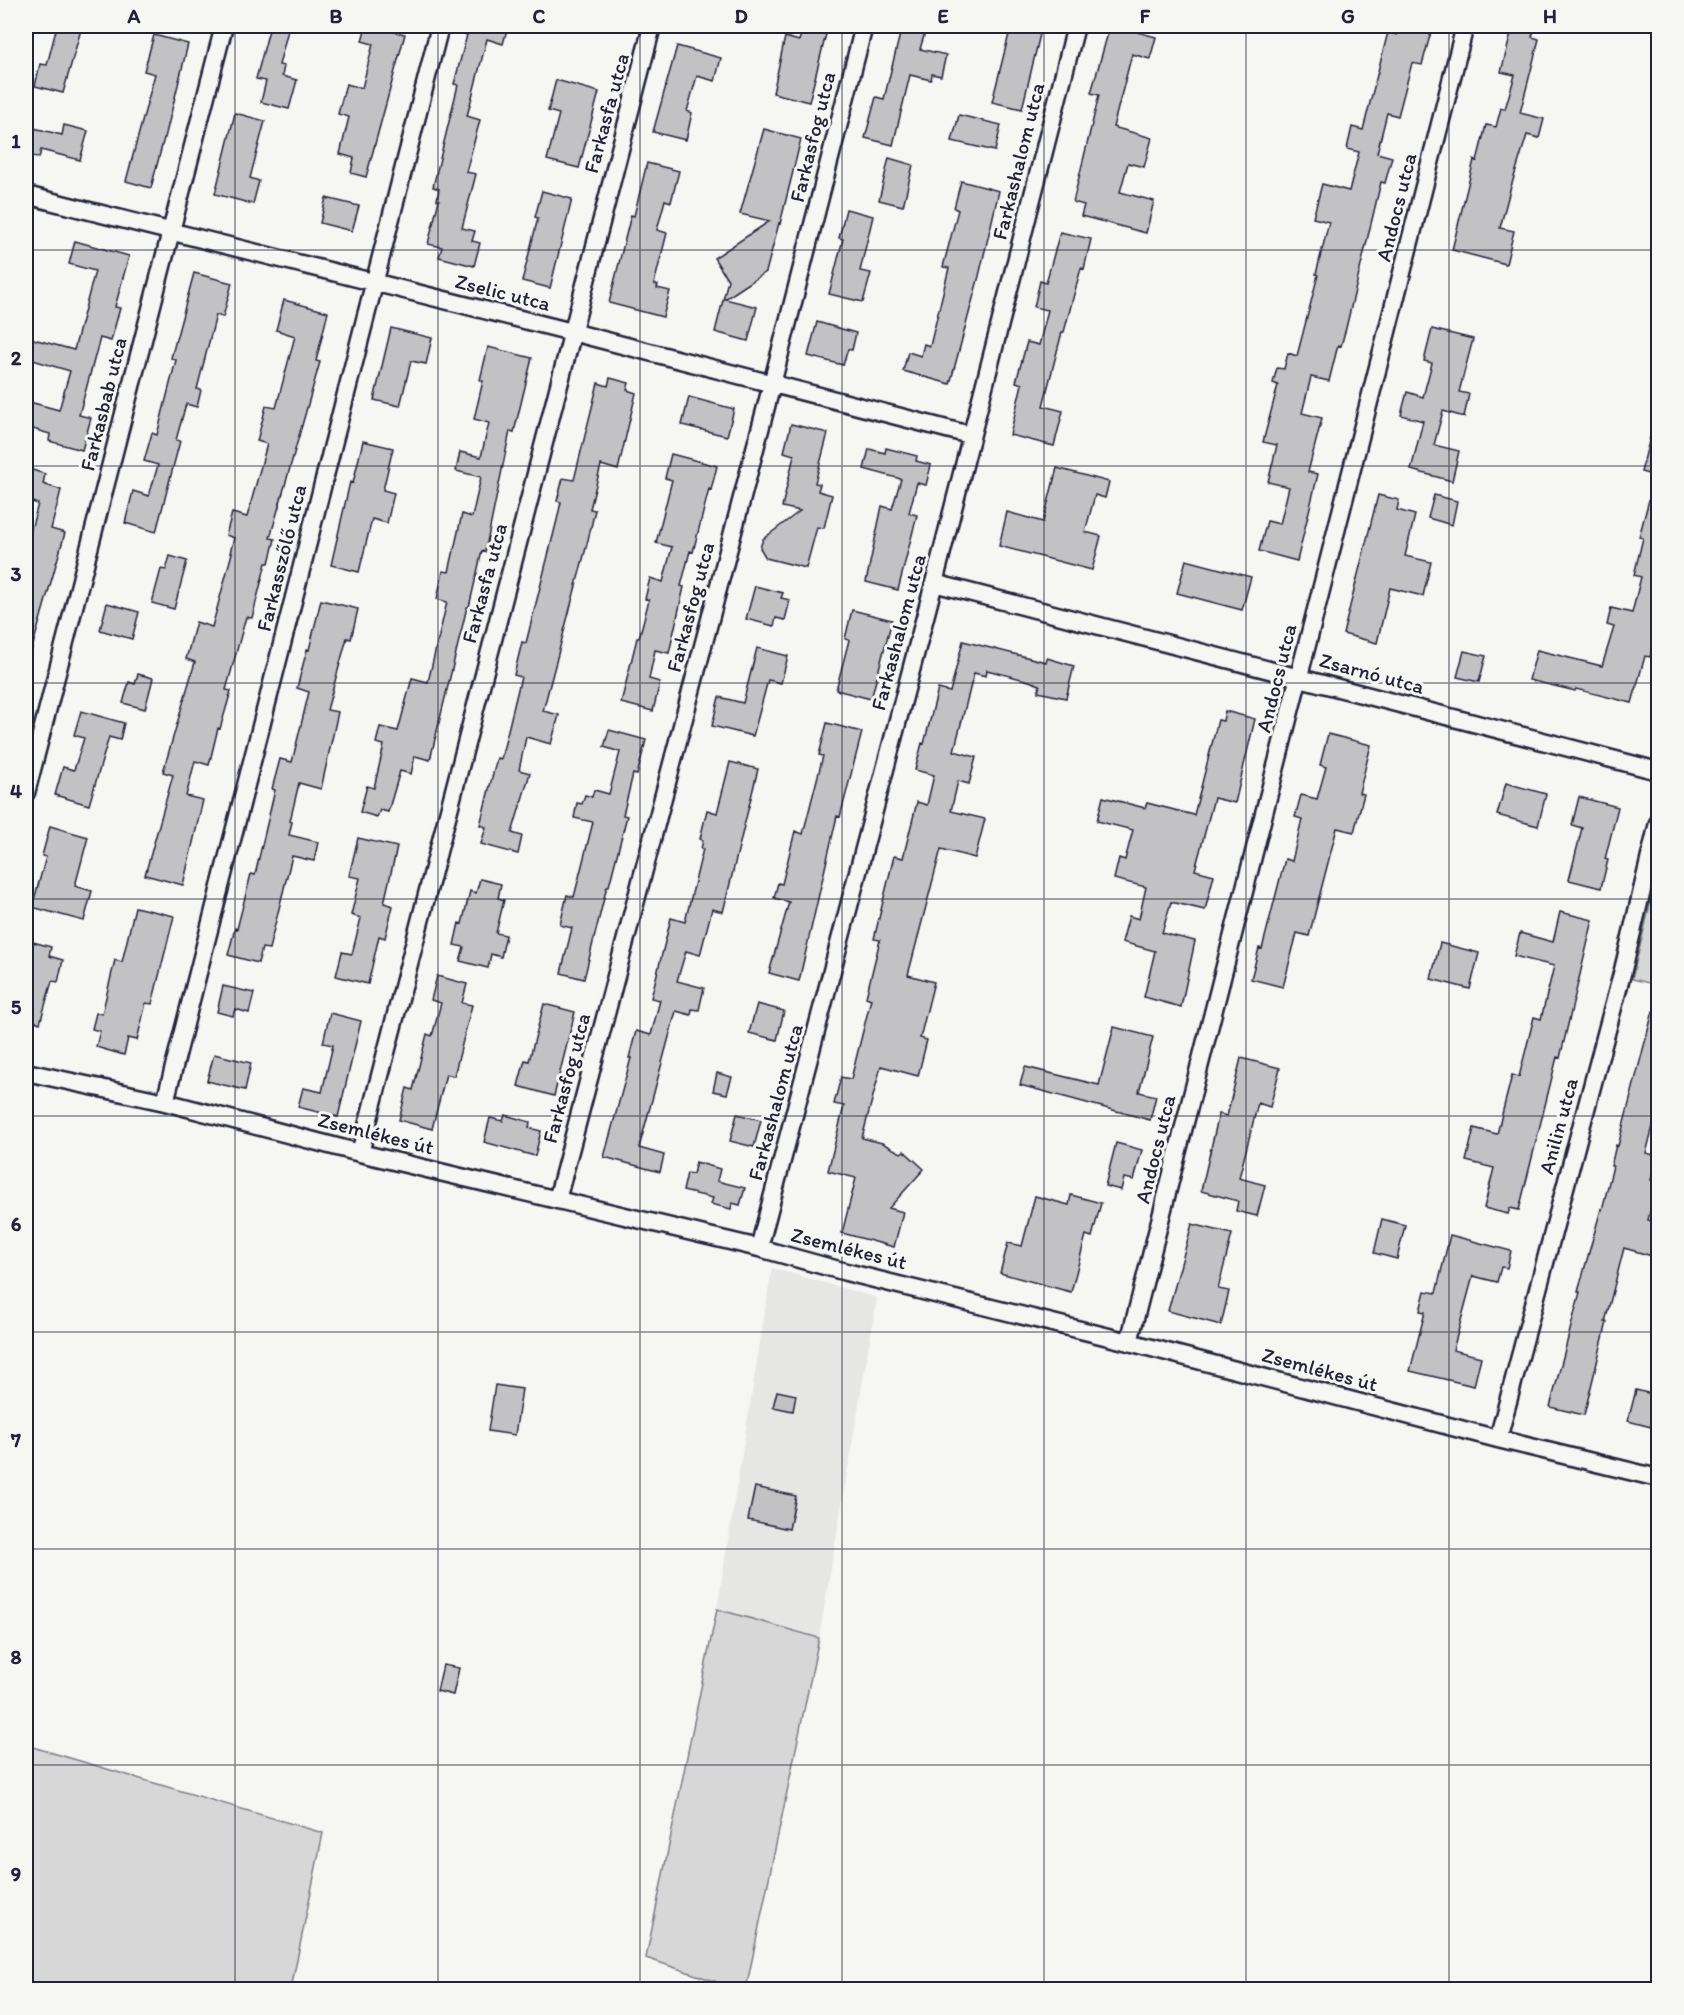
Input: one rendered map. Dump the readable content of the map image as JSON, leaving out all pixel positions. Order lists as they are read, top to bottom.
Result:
{
  "streets": {
    "street": [
      "Farkasfa utca",
      "Farkasfog utca",
      "Farkashalom utca",
      "Andocs utca",
      "Zselic utca",
      "Farkasbab utca",
      "Farkasszőlő utca",
      "Zsarnó utca",
      "Anilin utca",
      "Zsemlékes út"
    ]
  },
  "crossings": [
    ["Farkasfa utca", "Zselic utca"],
    ["Farkasfa utca", "Zsemlékes út"],
    ["Farkasfog utca", "Zselic utca"],
    ["Farkasfog utca", "Zsemlékes út"],
    ["Farkashalom utca", "Zselic utca"],
    ["Farkashalom utca", "Zsarnó utca"],
    ["Farkashalom utca", "Zsemlékes út"],
    ["Andocs utca", "Zsarnó utca"],
    ["Andocs utca", "Zsemlékes út"],
    ["Zselic utca", "Farkasbab utca"],
    ["Zselic utca", "Farkasszőlő utca"],
    ["Farkasszőlő utca", "Zsemlékes út"],
    ["Anilin utca", "Zsemlékes út"]
  ],
  "grid": {
    "columns": [
      "A",
      "B",
      "C",
      "D",
      "E",
      "F",
      "G",
      "H"
    ],
    "rows": [
      "1",
      "2",
      "3",
      "4",
      "5",
      "6",
      "7",
      "8",
      "9"
    ]
  }
}
